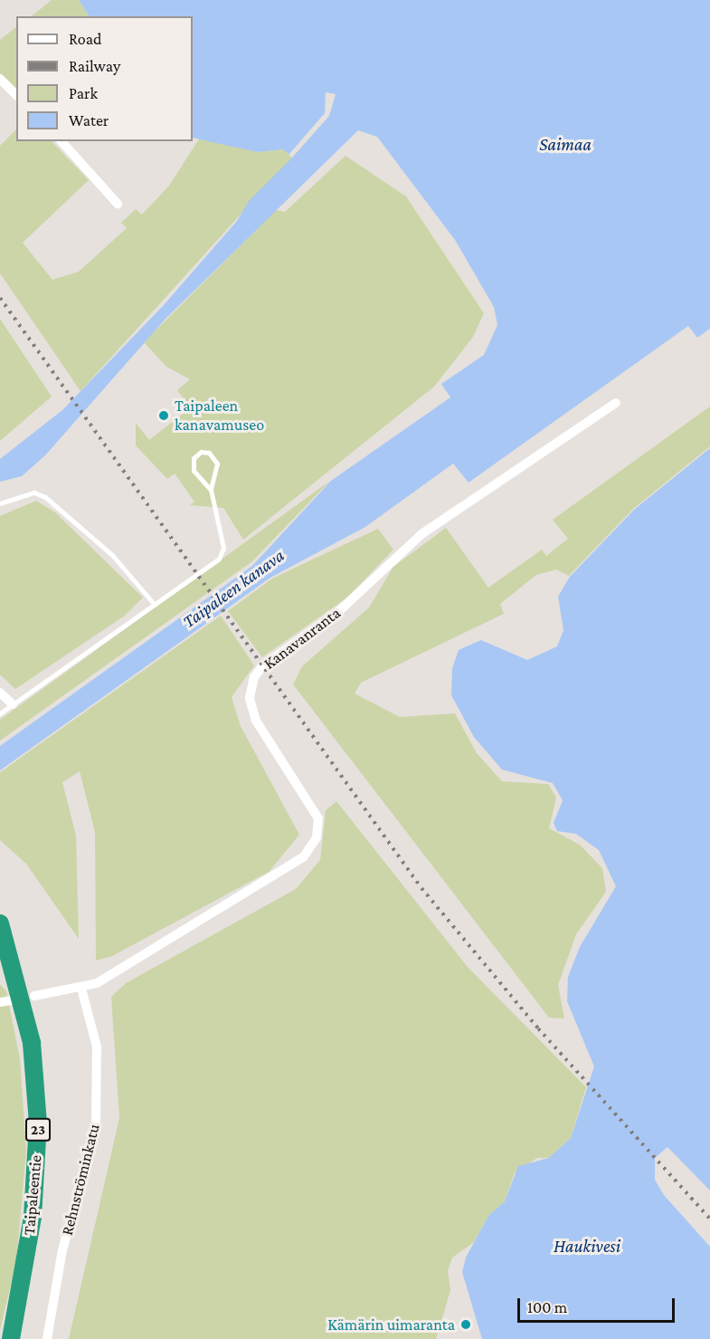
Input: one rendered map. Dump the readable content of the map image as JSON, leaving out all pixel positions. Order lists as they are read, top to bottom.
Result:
{
  "streets": {
    "highway": ["23", "Taipaleentie"],
    "street": ["Kanavanranta", "Rehnströminkatu"]
  },
  "crossings": [
    ["Kanavanranta", "Rehnströminkatu"]
  ],
  "water": ["Saimaa", "Taipaleen kanava", "Haukivesi"],
  "places": ["Taipaleen kanavamuseo", "Kämärin uimaranta"],
  "legend": [
    "Road",
    "Railway",
    "Park",
    "Water"
  ],
  "scale_bar": "100 m"
}
